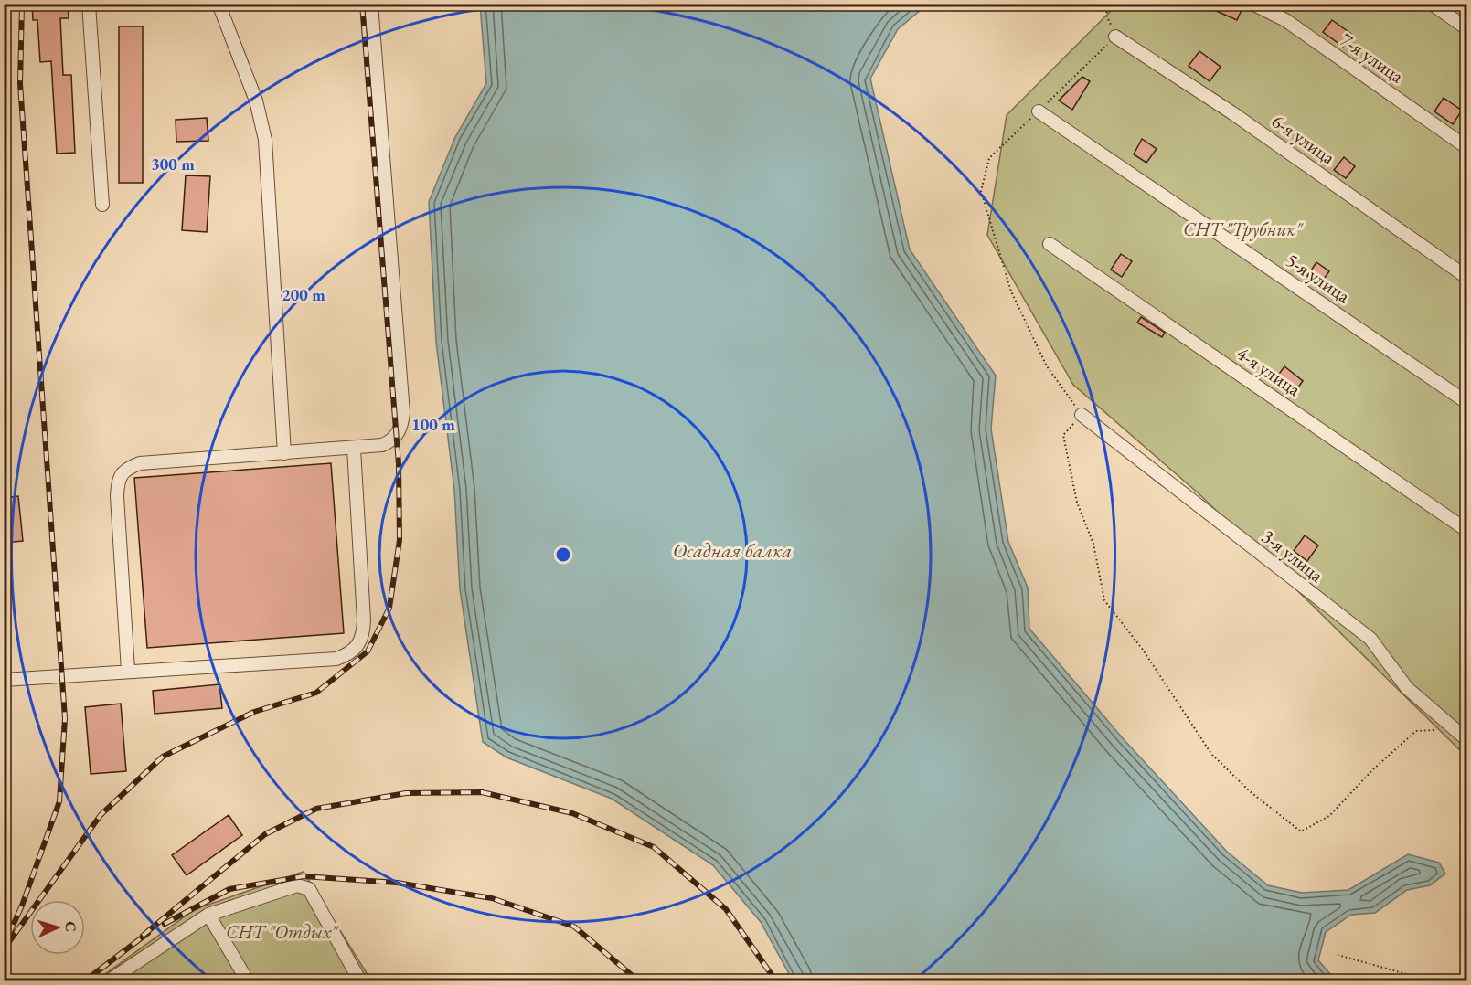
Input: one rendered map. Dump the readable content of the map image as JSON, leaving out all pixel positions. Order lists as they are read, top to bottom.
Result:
{
  "streets": {
    "street": [
      "7-я улица",
      "6-я улица",
      "5-я улица",
      "4-я улица",
      "3-я улица"
    ]
  },
  "water": ["Осадная балка"],
  "parks": ["СНТ \"Трубник\"", "СНТ \"Отдых\""],
  "north": "right",
  "rings": ["300 m", "200 m", "100 m"]
}
